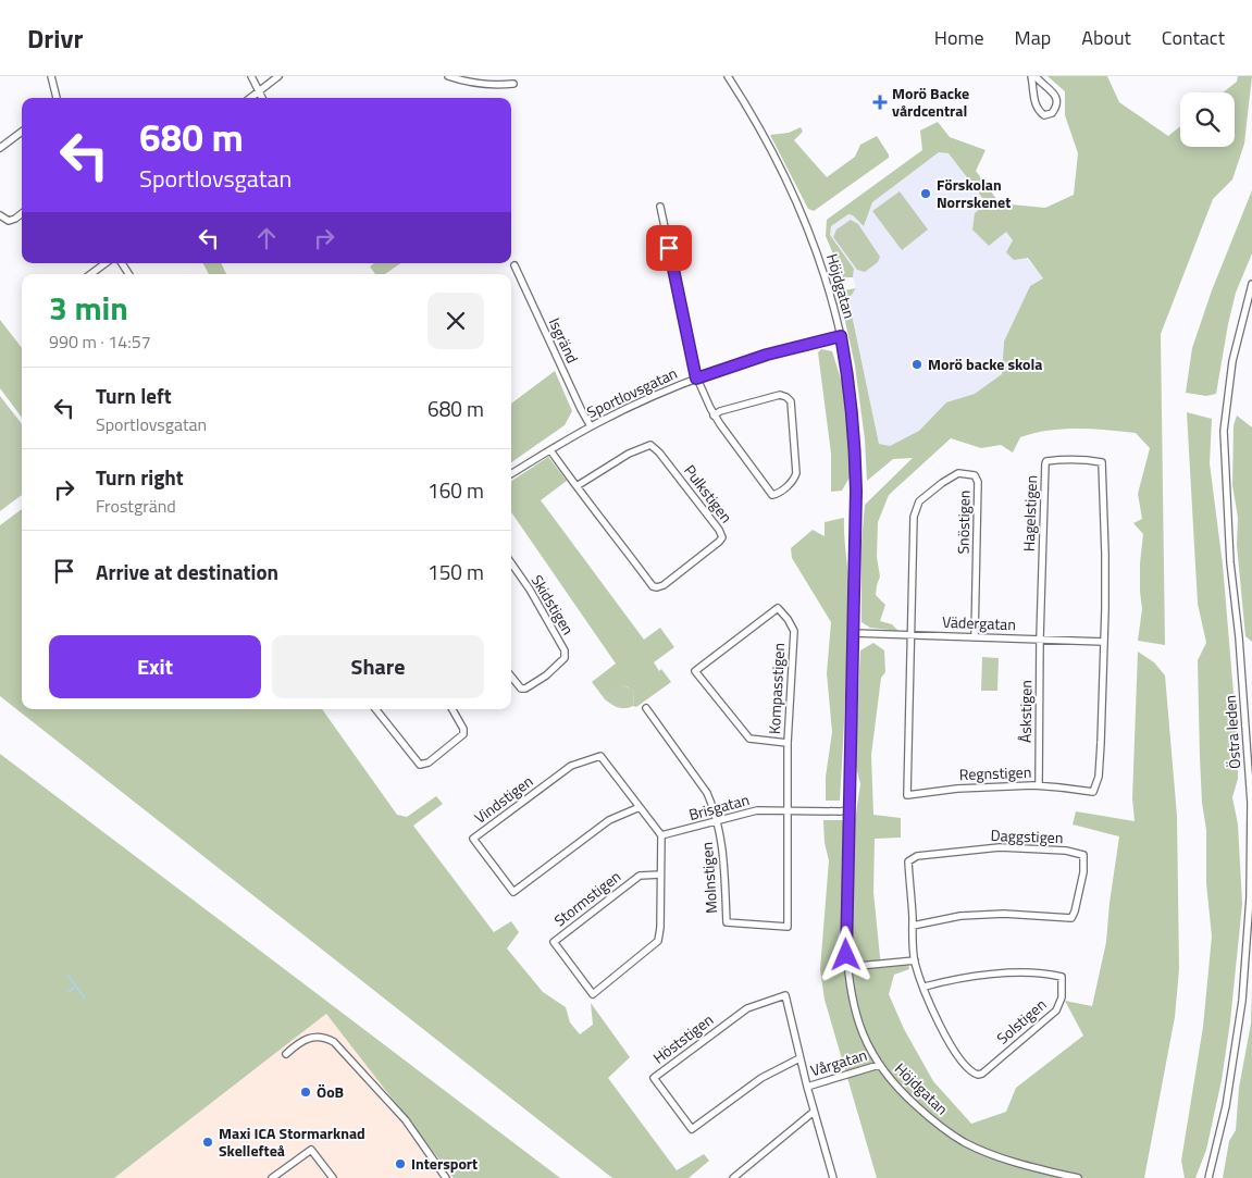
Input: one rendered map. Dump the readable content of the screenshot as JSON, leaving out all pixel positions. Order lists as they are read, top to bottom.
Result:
{
  "streets": {
    "street": [
      "Höjdgatan",
      "Isgränd",
      "Sportlovsgatan",
      "Pulkstigen",
      "Hagelstigen",
      "Snöstigen",
      "Skidstigen",
      "Vädergatan",
      "Kompasstigen",
      "Åskstigen",
      "Östra leden",
      "Regnstigen",
      "Vindstigen",
      "Brisgatan",
      "Daggstigen",
      "Molnstigen",
      "Stormstigen",
      "Solstigen",
      "Höststigen",
      "Vårgatan"
    ]
  },
  "crossings": [
    ["Höjdgatan", "Sportlovsgatan"],
    ["Höjdgatan", "Vädergatan"],
    ["Höjdgatan", "Brisgatan"],
    ["Höjdgatan", "Vårgatan"],
    ["Isgränd", "Sportlovsgatan"],
    ["Sportlovsgatan", "Pulkstigen"],
    ["Hagelstigen", "Vädergatan"],
    ["Hagelstigen", "Åskstigen"],
    ["Hagelstigen", "Regnstigen"],
    ["Snöstigen", "Vädergatan"],
    ["Snöstigen", "Regnstigen"],
    ["Vädergatan", "Åskstigen"],
    ["Vädergatan", "Regnstigen"],
    ["Kompasstigen", "Brisgatan"],
    ["Kompasstigen", "Molnstigen"],
    ["Åskstigen", "Regnstigen"],
    ["Vindstigen", "Brisgatan"],
    ["Vindstigen", "Stormstigen"],
    ["Brisgatan", "Molnstigen"],
    ["Brisgatan", "Stormstigen"],
    ["Daggstigen", "Solstigen"],
    ["Höststigen", "Vårgatan"]
  ],
  "places": {
    "health": ["Morö Backe vårdcentral"],
    "other": [
      "Förskolan Norrskenet",
      "Morö backe skola",
      "ÖoB",
      "Maxi ICA Stormarknad Skellefteå",
      "Intersport"
    ]
  },
  "page": {
    "header": "Drivr",
    "nav": [
      "Home",
      "Map",
      "About",
      "Contact"
    ],
    "turn": ["680 m", "Sportlovsgatan"],
    "heading": ["3 min", "990 m · 14:57"],
    "list": [
      {
        "name": "Turn left",
        "note": "Sportlovsgatan",
        "value": "680 m"
      },
      {
        "name": "Turn right",
        "note": "Frostgränd",
        "value": "160 m"
      },
      {
        "name": "Arrive at destination",
        "value": "150 m"
      }
    ],
    "buttons": ["Exit", "Share"]
  }
}
